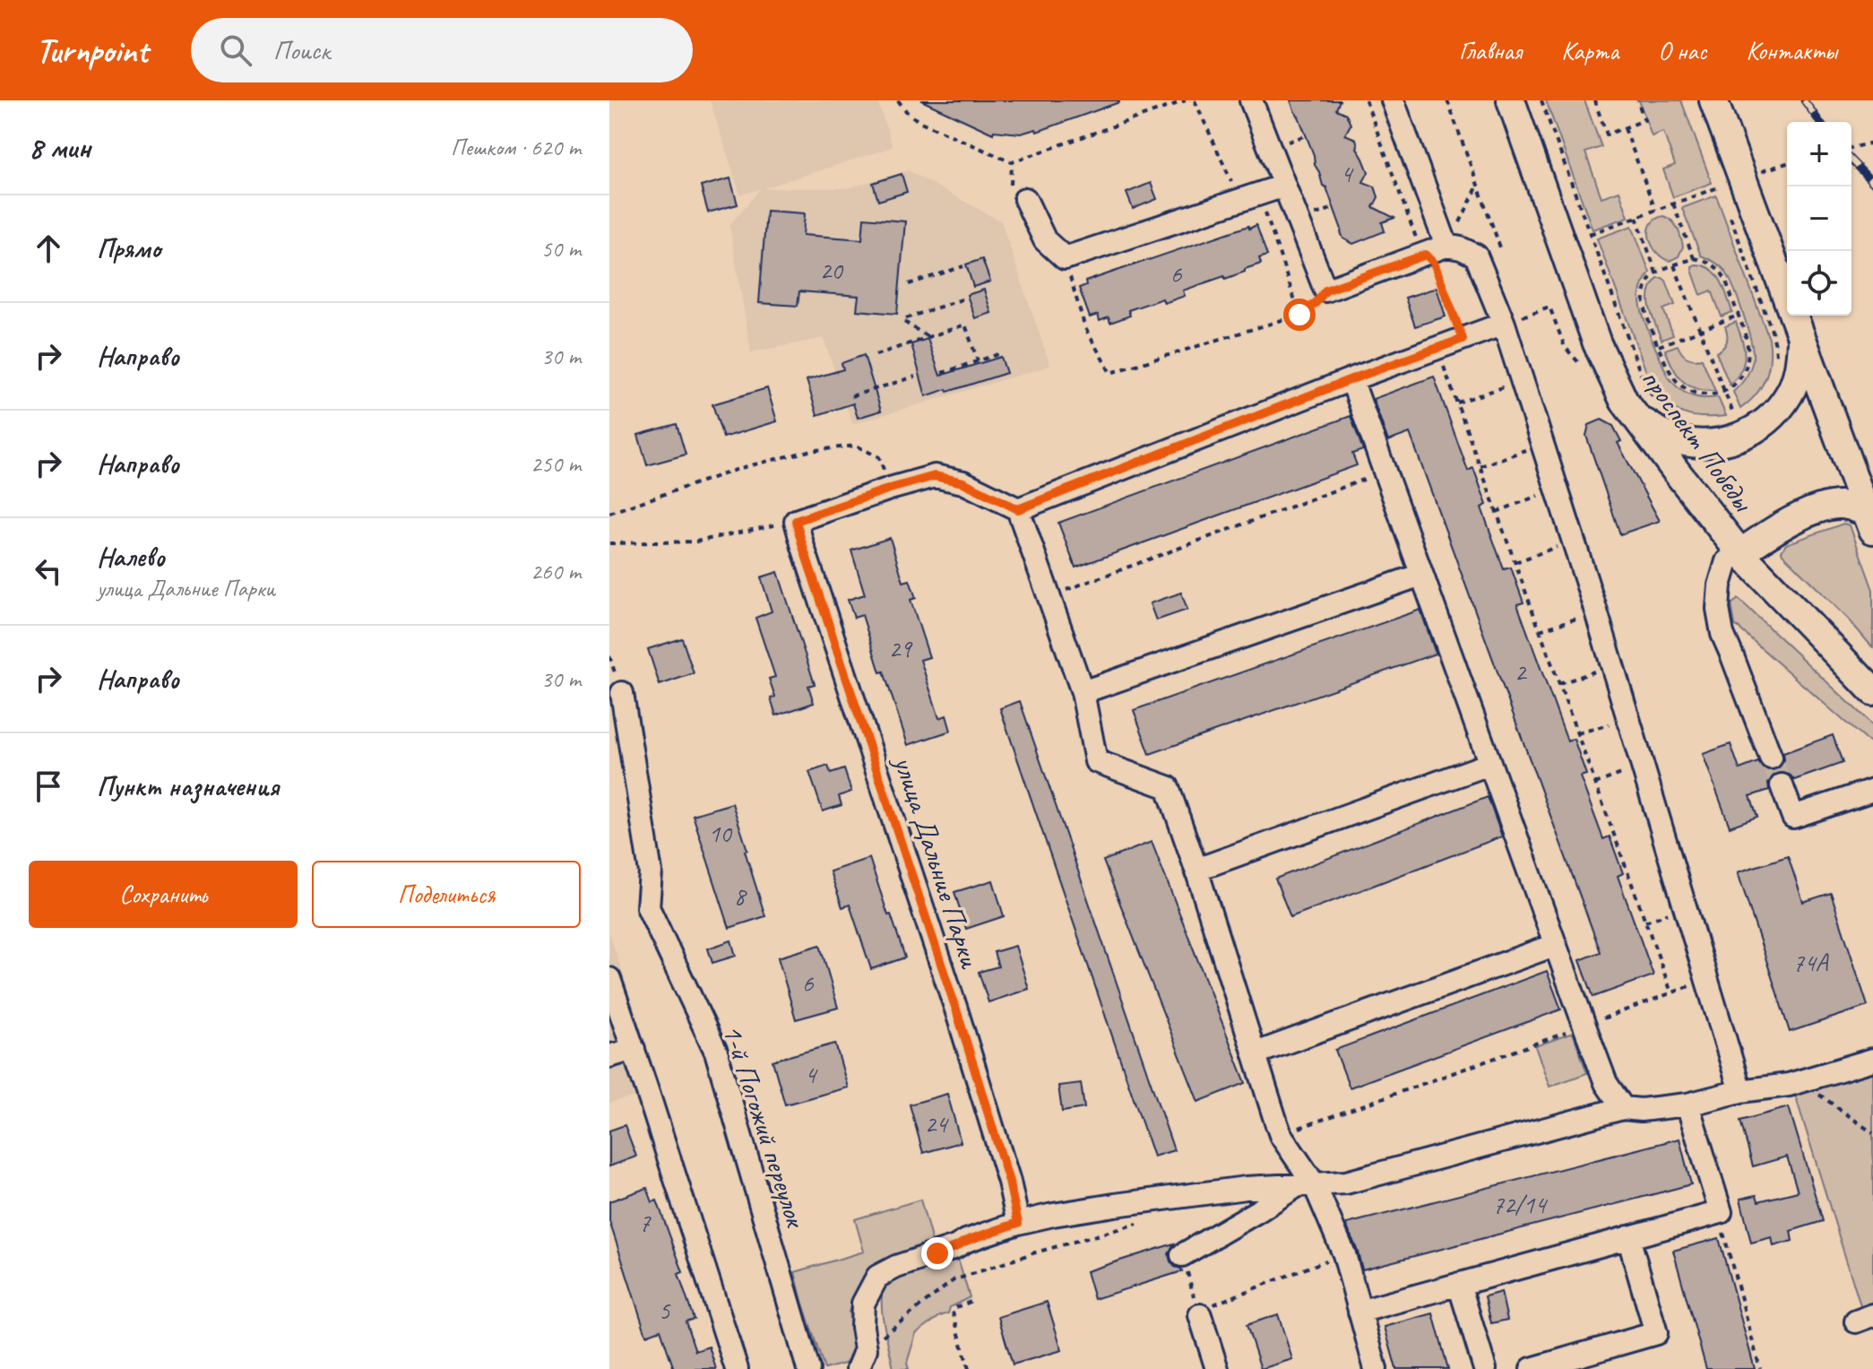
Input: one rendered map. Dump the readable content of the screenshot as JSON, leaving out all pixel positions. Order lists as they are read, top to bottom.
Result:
{
  "streets": {
    "main road": ["проспект Победы"],
    "street": ["улица Дальние Парки", "1-й Погожий переулок"]
  },
  "house_numbers": [
    "4",
    "20",
    "6",
    "29",
    "2",
    "10",
    "8",
    "74А",
    "6",
    "4",
    "24",
    "72/14",
    "7",
    "5"
  ],
  "page": {
    "header": "Turnpoint",
    "search": "Поиск",
    "nav": [
      "Главная",
      "Карта",
      "О нас",
      "Контакты"
    ],
    "heading": ["8 мин", "Пешком · 620 m"],
    "map_buttons": ["+", "−"],
    "list": [
      ["Прямо", "50 m"],
      ["Направо", "30 m"],
      ["Направо", "250 m"],
      ["Налево", "улица Дальние Парки", "260 m"],
      ["Направо", "30 m"],
      "Пункт назначения"
    ],
    "buttons": ["Сохранить", "Поделиться"]
  }
}
